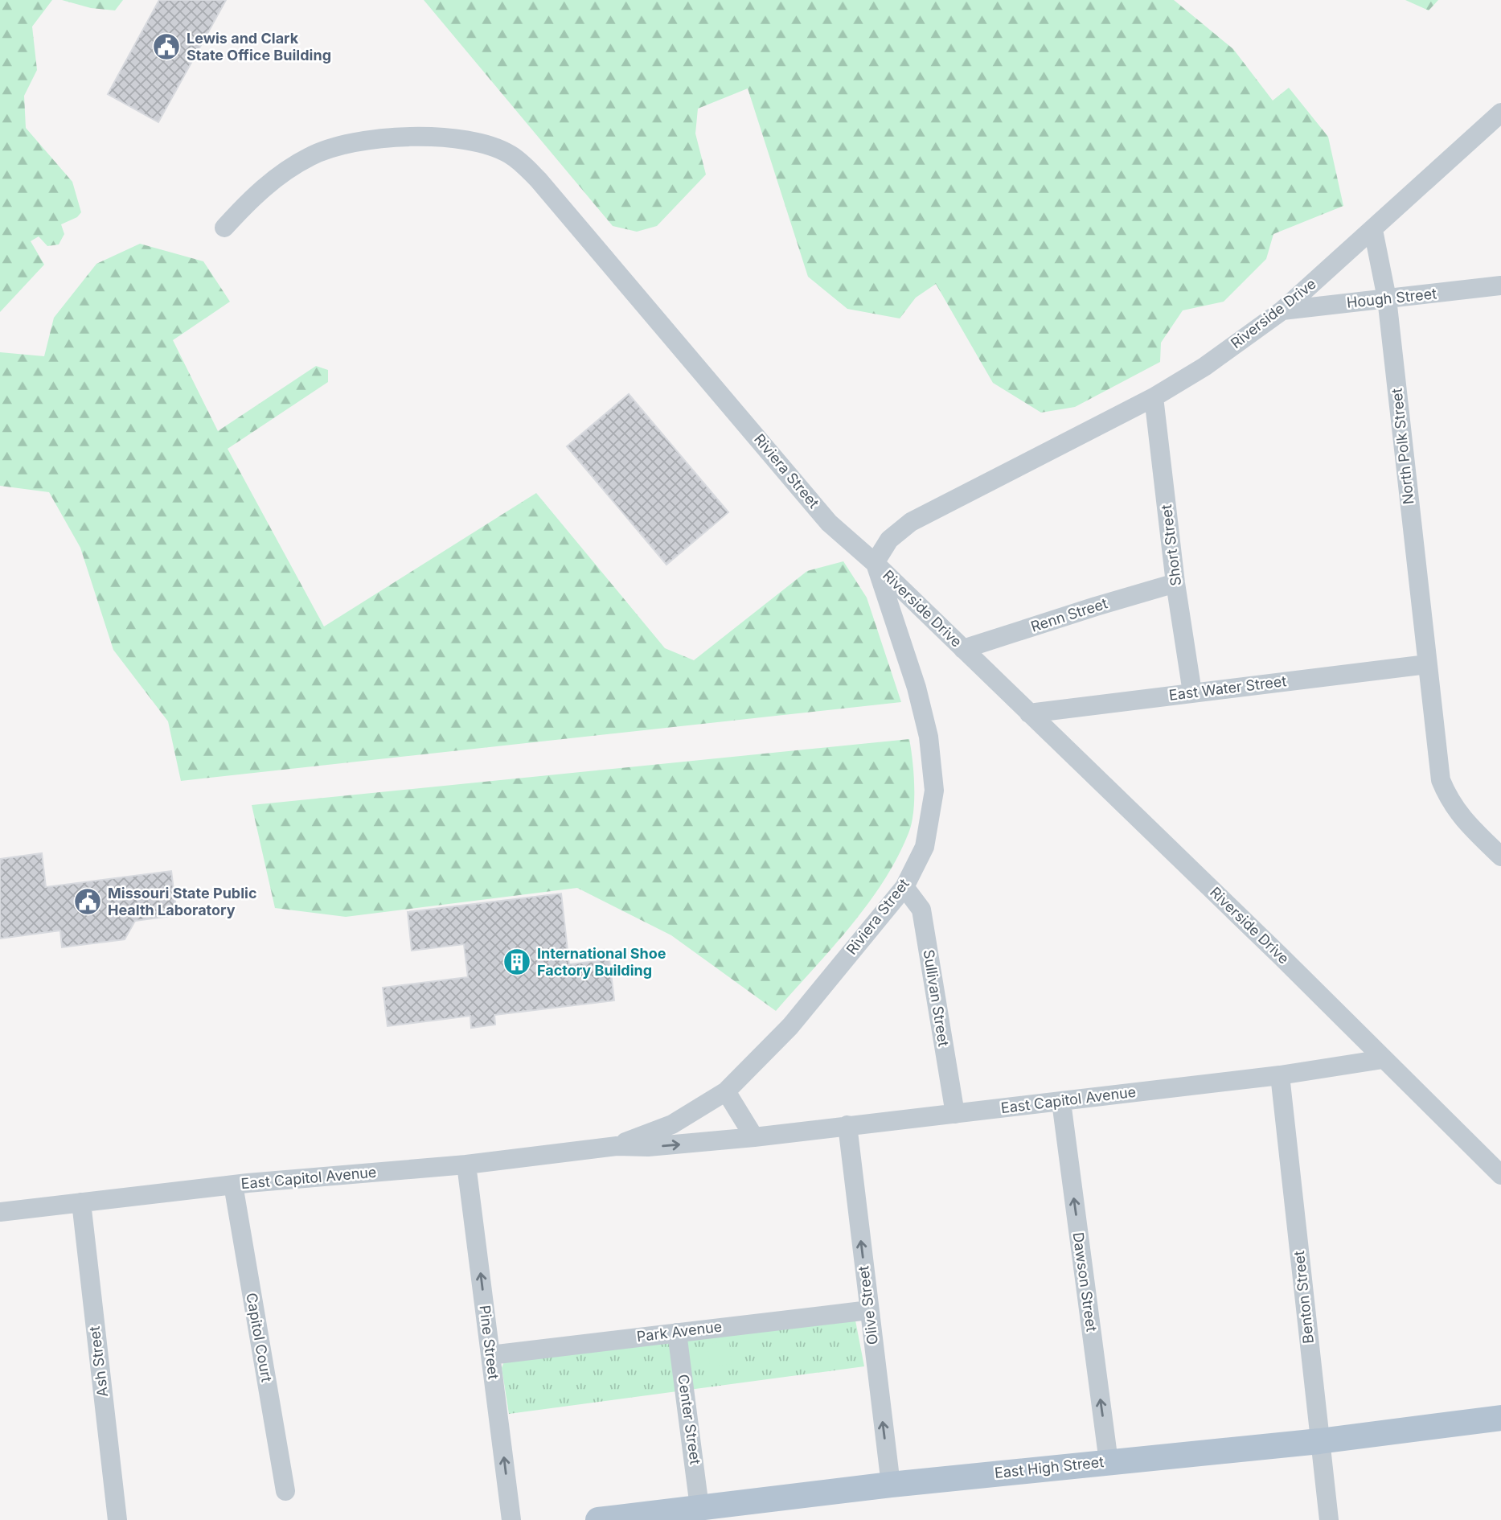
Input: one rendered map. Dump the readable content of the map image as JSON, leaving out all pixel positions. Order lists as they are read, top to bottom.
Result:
{
  "streets": {
    "main road": ["East High Street"],
    "street": [
      "Hough Street",
      "Riverside Drive",
      "North Polk Street",
      "Riviera Street",
      "Short Street",
      "Renn Street",
      "East Water Street",
      "Sullivan Street",
      "East Capitol Avenue",
      "Dawson Street",
      "Benton Street",
      "Olive Street",
      "Park Avenue",
      "Capitol Court",
      "Pine Street",
      "Ash Street",
      "Center Street"
    ]
  },
  "crossings": [
    ["Hough Street", "Riverside Drive"],
    ["Hough Street", "North Polk Street"],
    ["Riverside Drive", "North Polk Street"],
    ["Riverside Drive", "Riviera Street"],
    ["Riverside Drive", "Short Street"],
    ["Riverside Drive", "Renn Street"],
    ["Riverside Drive", "East Water Street"],
    ["Riverside Drive", "East Capitol Avenue"],
    ["North Polk Street", "East Water Street"],
    ["Riviera Street", "Sullivan Street"],
    ["Riviera Street", "East Capitol Avenue"],
    ["Short Street", "Renn Street"],
    ["Short Street", "East Water Street"],
    ["Sullivan Street", "East Capitol Avenue"],
    ["East Capitol Avenue", "Dawson Street"],
    ["East Capitol Avenue", "Benton Street"],
    ["East Capitol Avenue", "Olive Street"],
    ["East Capitol Avenue", "Capitol Court"],
    ["East Capitol Avenue", "Pine Street"],
    ["East Capitol Avenue", "Ash Street"],
    ["Dawson Street", "East High Street"],
    ["Benton Street", "East High Street"],
    ["Olive Street", "Park Avenue"],
    ["Olive Street", "East High Street"],
    ["Park Avenue", "Pine Street"],
    ["Park Avenue", "Center Street"],
    ["Center Street", "East High Street"]
  ],
  "one_way": ["Dawson Street", "Olive Street", "Pine Street"],
  "places": {
    "public building": ["Lewis and Clark State Office Building", "Missouri State Public Health Laboratory"],
    "building": ["International Shoe Factory Building"]
  }
}
